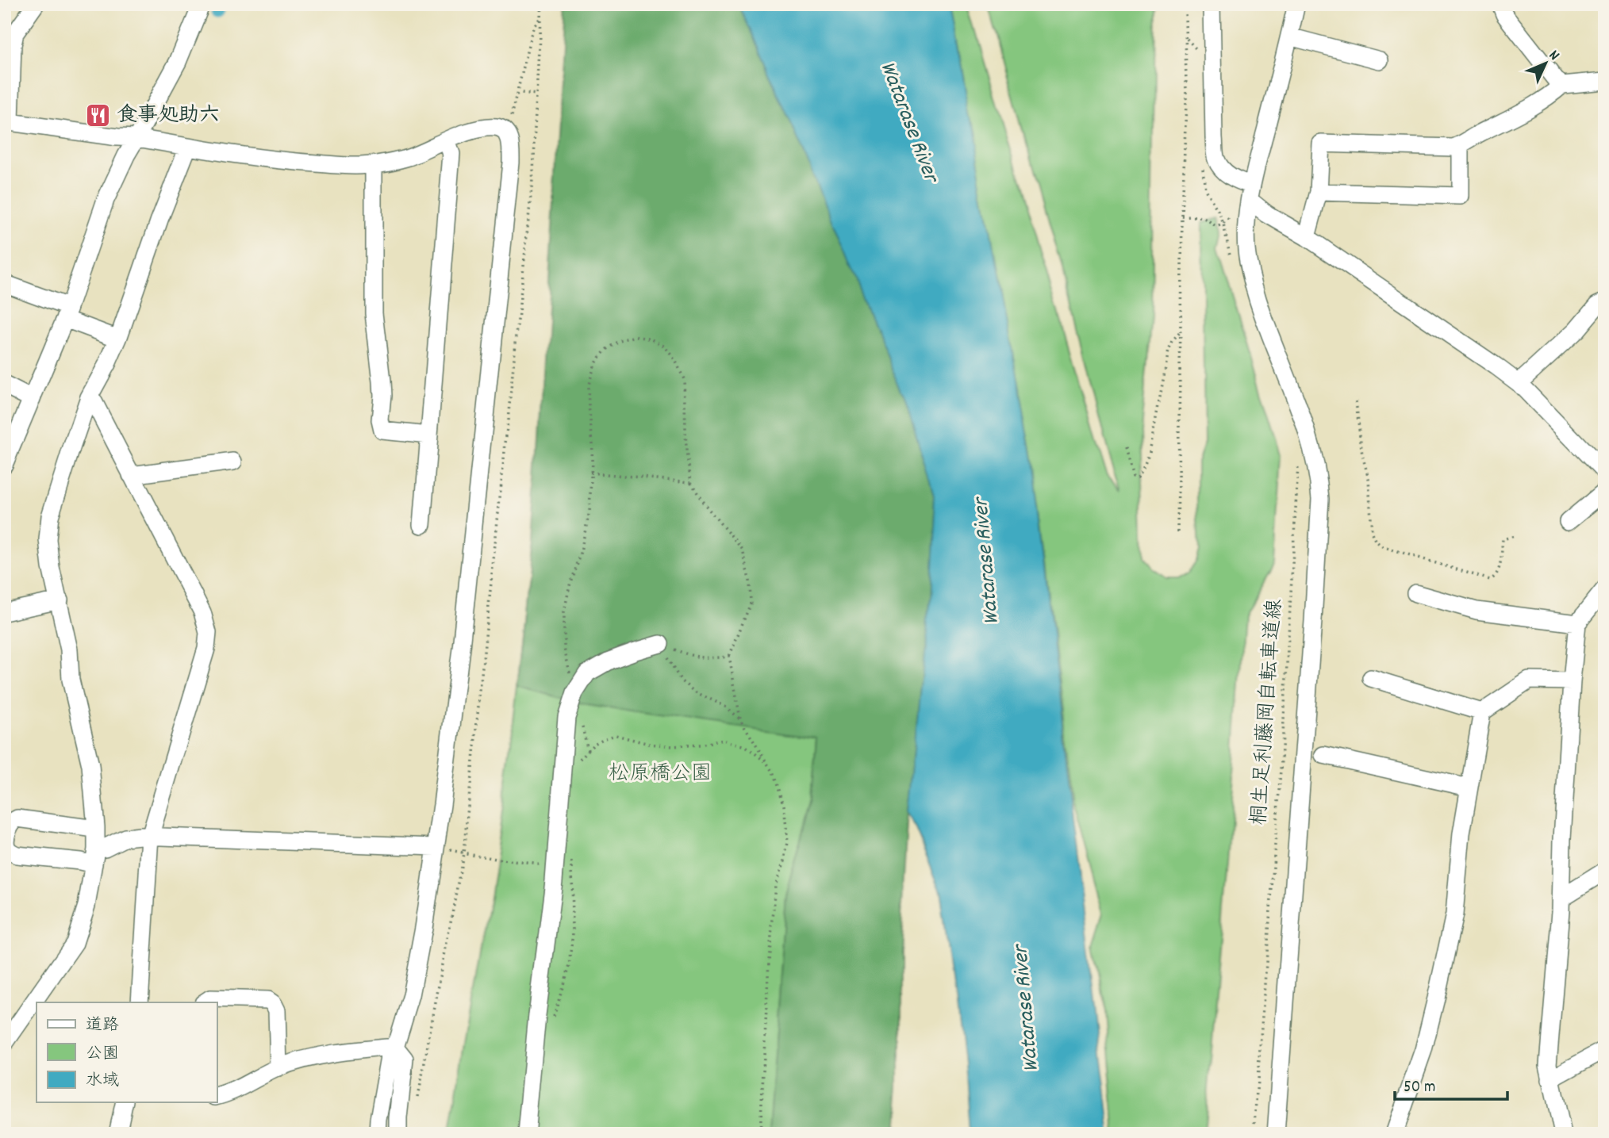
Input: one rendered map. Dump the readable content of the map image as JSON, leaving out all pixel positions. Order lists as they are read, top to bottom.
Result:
{
  "streets": {
    "path": ["桐生足利藤岡自転車道線"]
  },
  "water": ["Watarase River"],
  "parks": ["松原橋公園"],
  "places": {
    "restaurant": ["食事処助六"]
  },
  "legend": ["道路", "公園", "水域"],
  "scale_bar": "50 m",
  "north": "top right"
}
